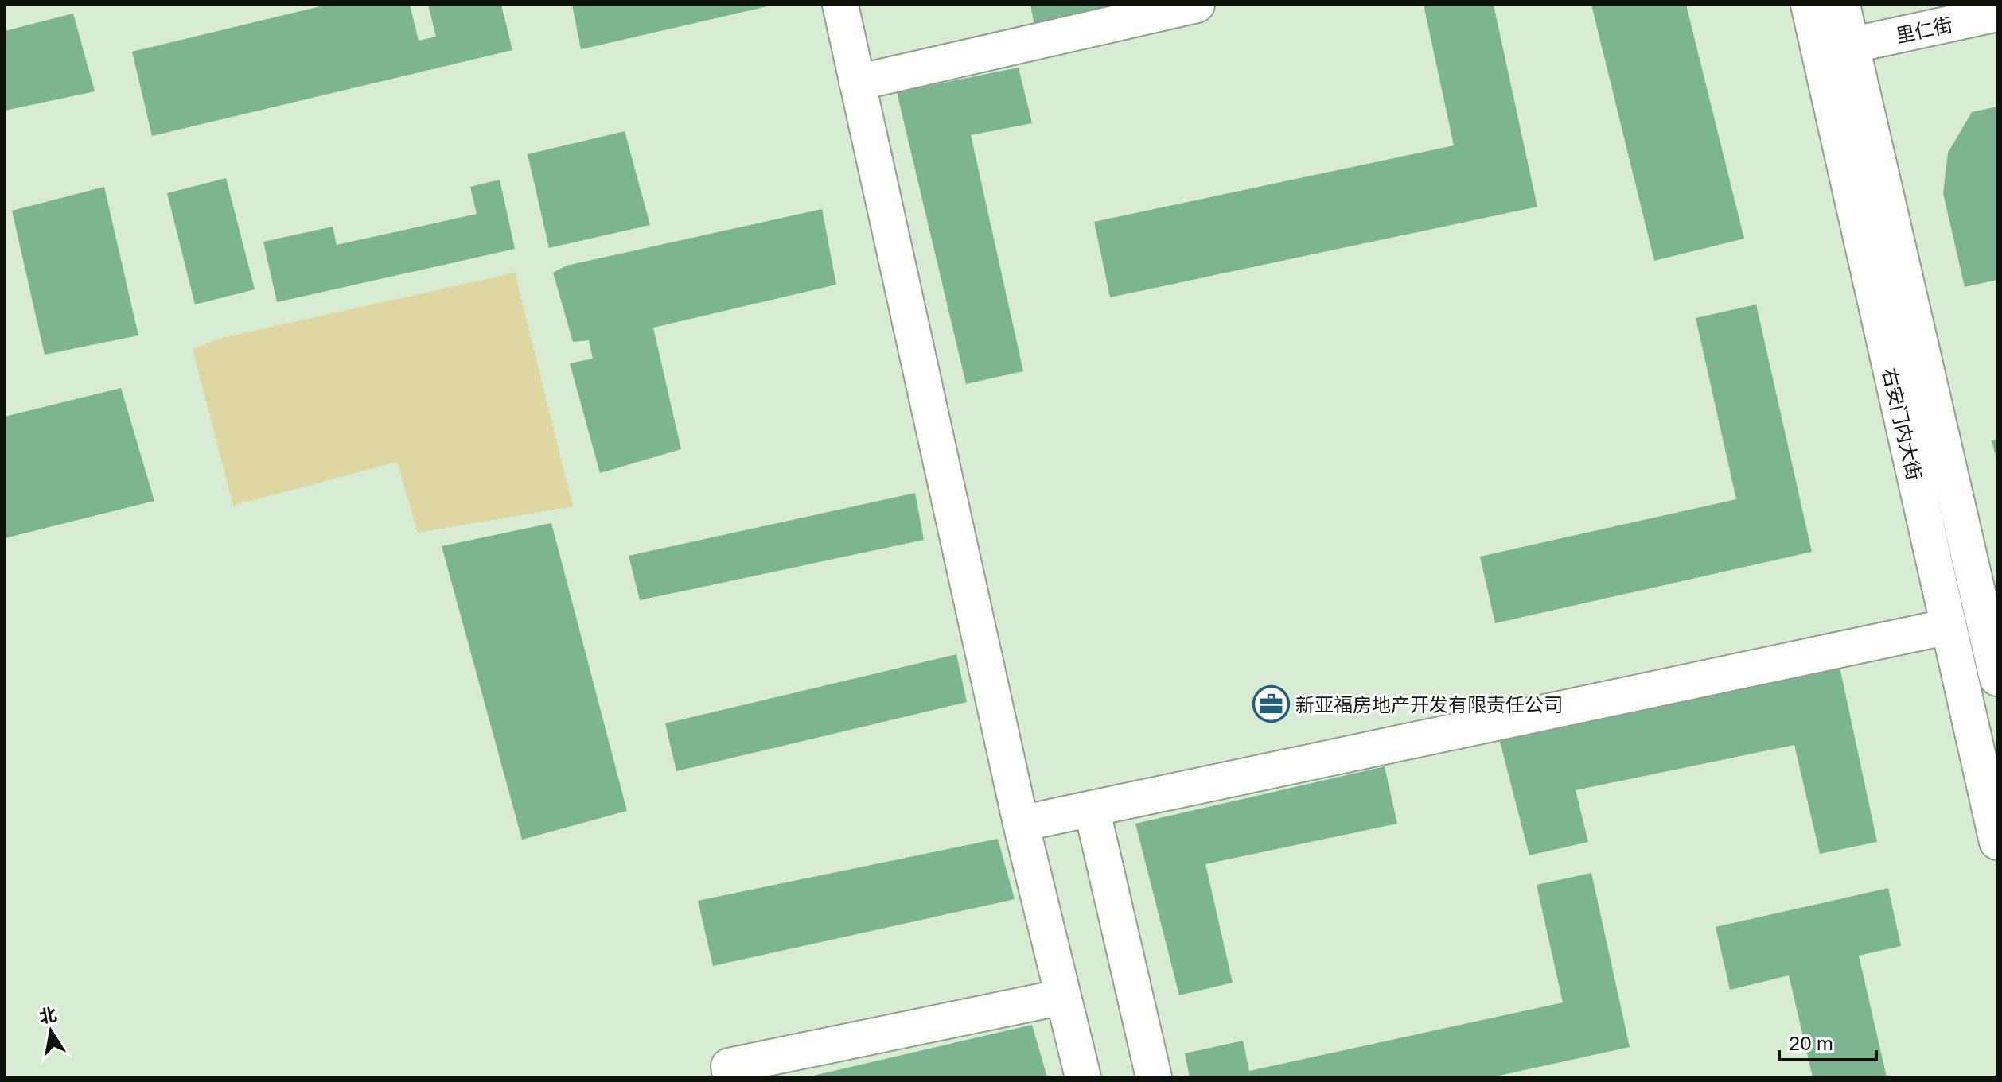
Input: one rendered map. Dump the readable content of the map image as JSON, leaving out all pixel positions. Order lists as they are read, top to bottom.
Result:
{
  "streets": {
    "street": ["里仁街", "右安门内大街"]
  },
  "crossings": [
    ["里仁街", "右安门内大街"]
  ],
  "places": {
    "office": ["新亚福房地产开发有限责任公司"]
  },
  "scale_bar": "20 m",
  "north": "top"
}
